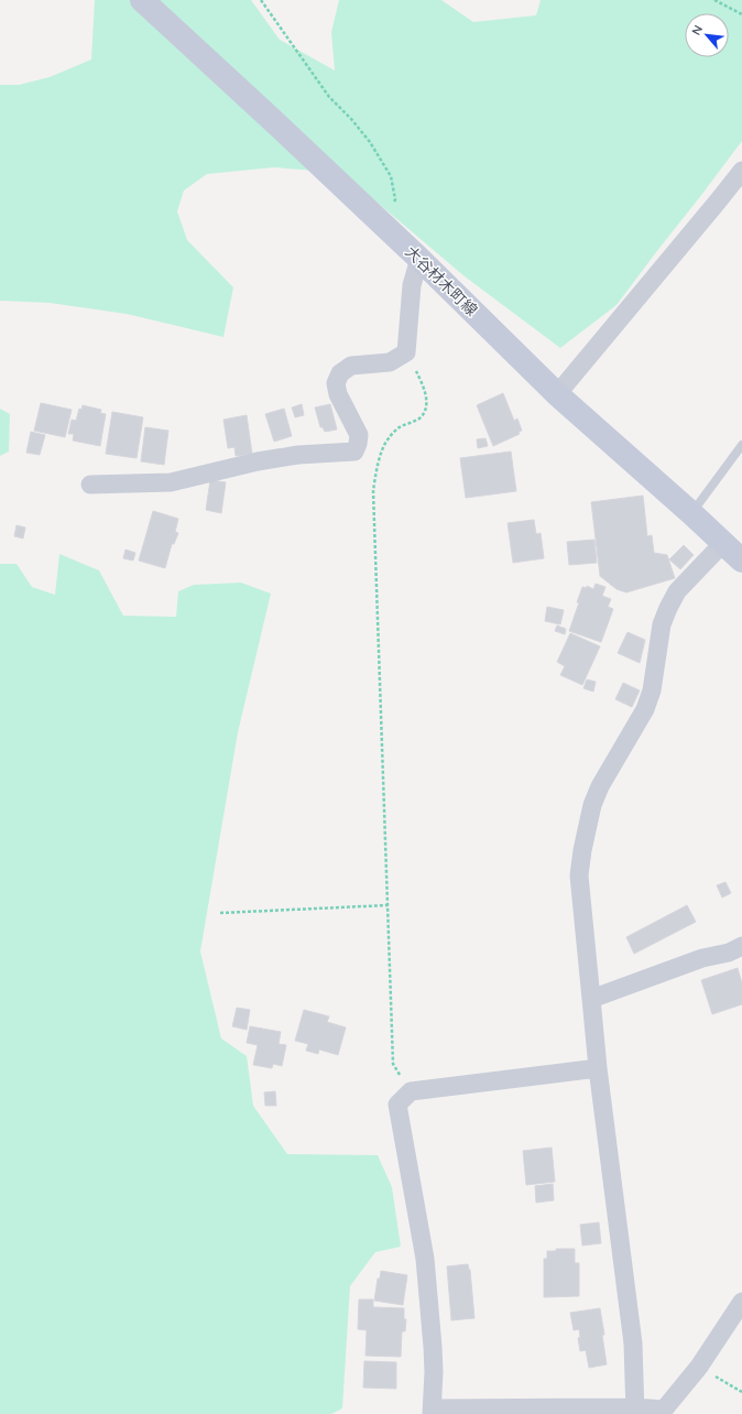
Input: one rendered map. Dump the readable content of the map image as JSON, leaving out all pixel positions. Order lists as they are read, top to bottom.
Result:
{
  "streets": {
    "main road": ["大谷材木町線"]
  },
  "north": "top left"
}
